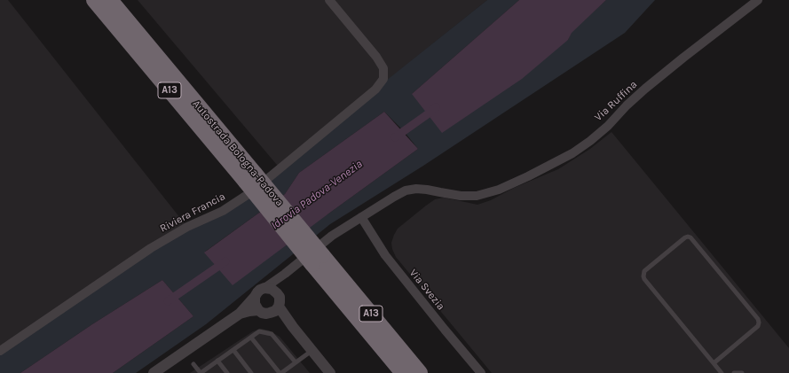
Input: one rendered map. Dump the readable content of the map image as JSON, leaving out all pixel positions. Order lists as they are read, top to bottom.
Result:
{
  "streets": {
    "highway": ["A13", "Autostrada Bologna-Padova"],
    "street": ["Via Ruffina", "Riviera Francia", "Via Svezia"]
  },
  "crossings": [
    ["Via Ruffina", "Via Svezia"]
  ],
  "water": ["Idrovia Padova-Venezia"]
}
